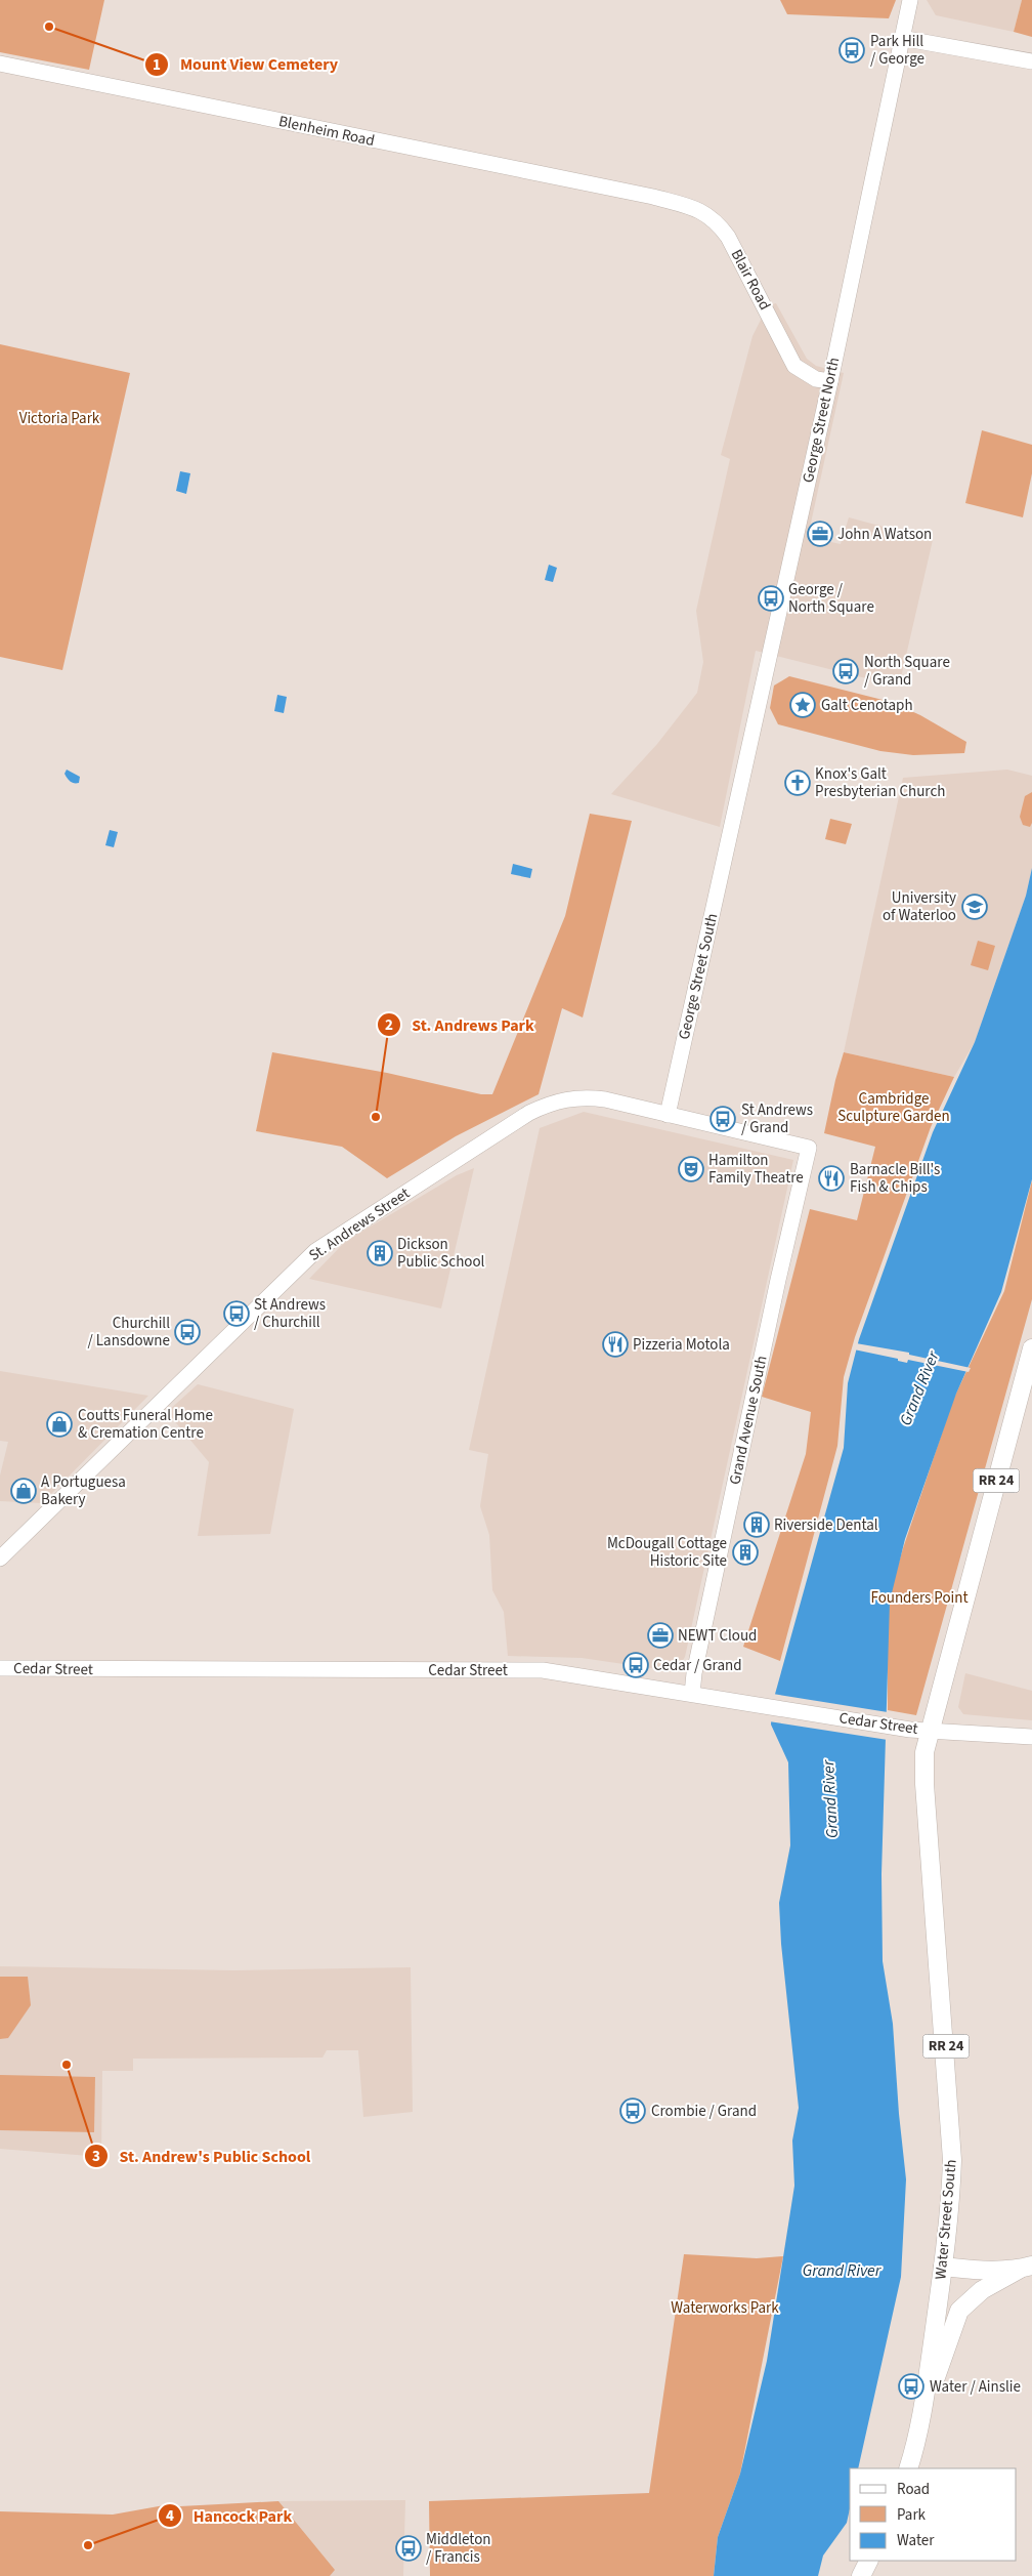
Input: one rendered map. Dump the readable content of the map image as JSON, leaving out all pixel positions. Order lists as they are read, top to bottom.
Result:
{
  "streets": {
    "main road": [
      "Blenheim Road",
      "Blair Road",
      "George Street North",
      "George Street South",
      "St. Andrews Street",
      "Grand Avenue South",
      "RR 24",
      "Cedar Street",
      "Water Street South"
    ]
  },
  "crossings": [
    ["Blenheim Road", "Blair Road"],
    ["Blair Road", "George Street North"],
    ["George Street North", "George Street South"],
    ["George Street South", "St. Andrews Street"],
    ["St. Andrews Street", "Grand Avenue South"],
    ["Grand Avenue South", "Cedar Street"],
    ["RR 24", "Cedar Street"],
    ["RR 24", "Water Street South"],
    ["Cedar Street", "Water Street South"]
  ],
  "water": ["Grand River"],
  "parks": [
    "Victoria Park",
    "Cambridge Sculpture Garden",
    "Founders Point",
    "Waterworks Park"
  ],
  "places": {
    "other": [
      "Mount View Cemetery",
      "St. Andrews Park",
      "St. Andrew's Public School",
      "Hancock Park"
    ],
    "bus stop": [
      "Park Hill / George",
      "George / North Square",
      "North Square / Grand",
      "St Andrews / Grand",
      "St Andrews / Churchill",
      "Churchill / Lansdowne",
      "Cedar / Grand",
      "Crombie / Grand",
      "Water / Ainslie",
      "Middleton / Francis"
    ],
    "office": ["John A Watson", "NEWT Cloud"],
    "place": ["Galt Cenotaph"],
    "church": ["Knox's Galt Presbyterian Church"],
    "school or university": ["University of Waterloo"],
    "theatre": ["Hamilton Family Theatre"],
    "restaurant": ["Barnacle Bill's Fish & Chips", "Pizzeria Motola"],
    "building": ["Dickson Public School", "Riverside Dental", "McDougall Cottage Historic Site"],
    "shop": ["Coutts Funeral Home & Cremation Centre", "A Portuguesa Bakery"]
  },
  "legend": ["Road", "Park", "Water"]
}
